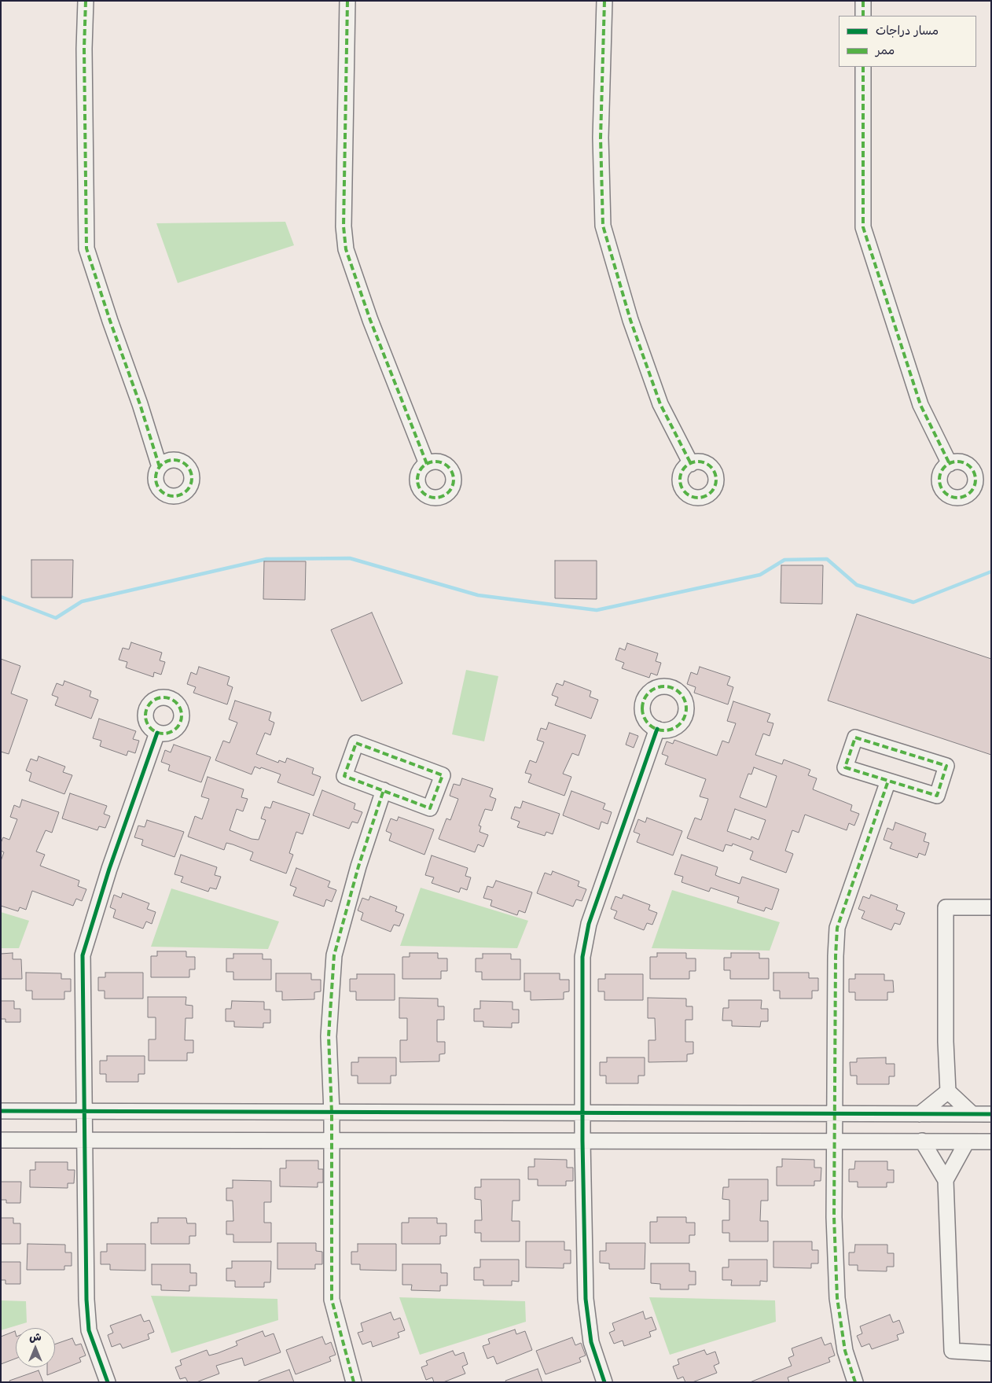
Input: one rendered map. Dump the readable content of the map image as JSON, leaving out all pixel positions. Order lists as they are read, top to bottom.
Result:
{
  "legend": ["مسار دراجات", "ممر"],
  "north": "top"
}
